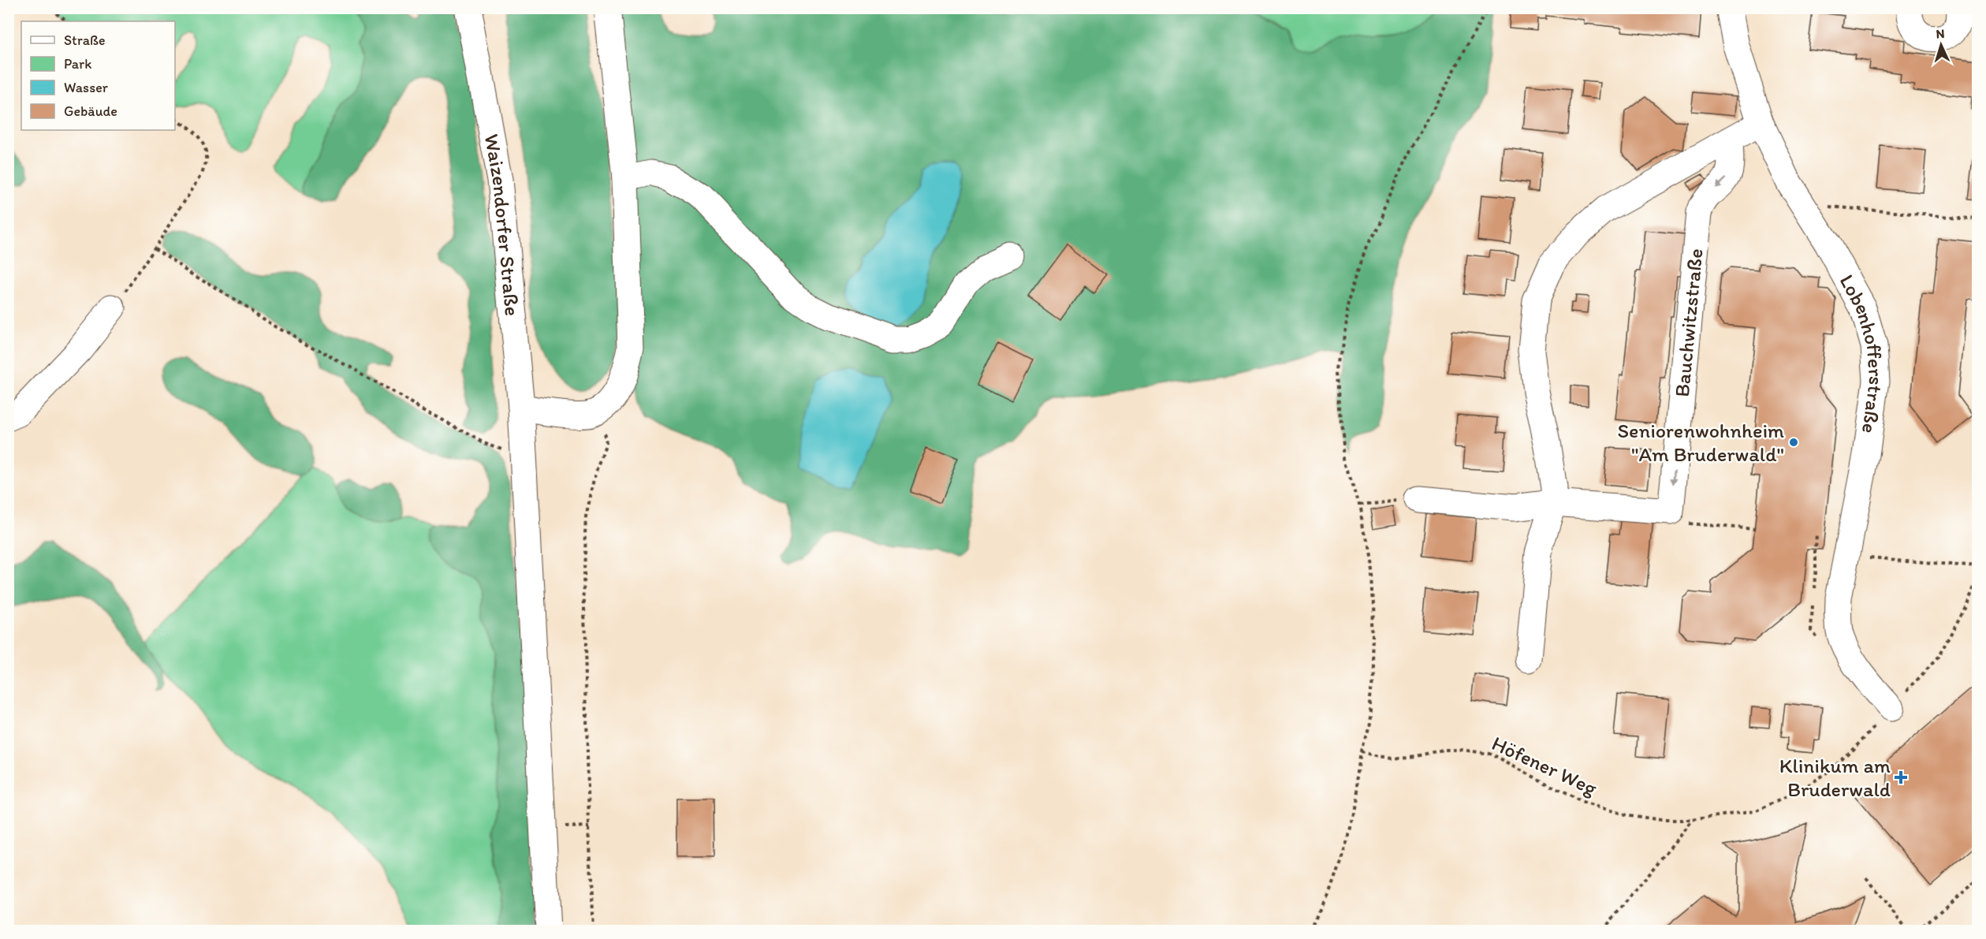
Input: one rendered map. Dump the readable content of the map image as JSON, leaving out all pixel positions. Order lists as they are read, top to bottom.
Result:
{
  "streets": {
    "street": ["Waizendorfer Straße", "Bauchwitzstraße", "Lobenhofferstraße"],
    "path": ["Höfener Weg"]
  },
  "crossings": [
    ["Lobenhofferstraße", "Höfener Weg"]
  ],
  "one_way": ["Bauchwitzstraße"],
  "places": {
    "other": ["Seniorenwohnheim \"Am Bruderwald\""],
    "health": ["Klinikum am Bruderwald"]
  },
  "legend": [
    "Straße",
    "Park",
    "Wasser",
    "Gebäude"
  ],
  "north": "top"
}
